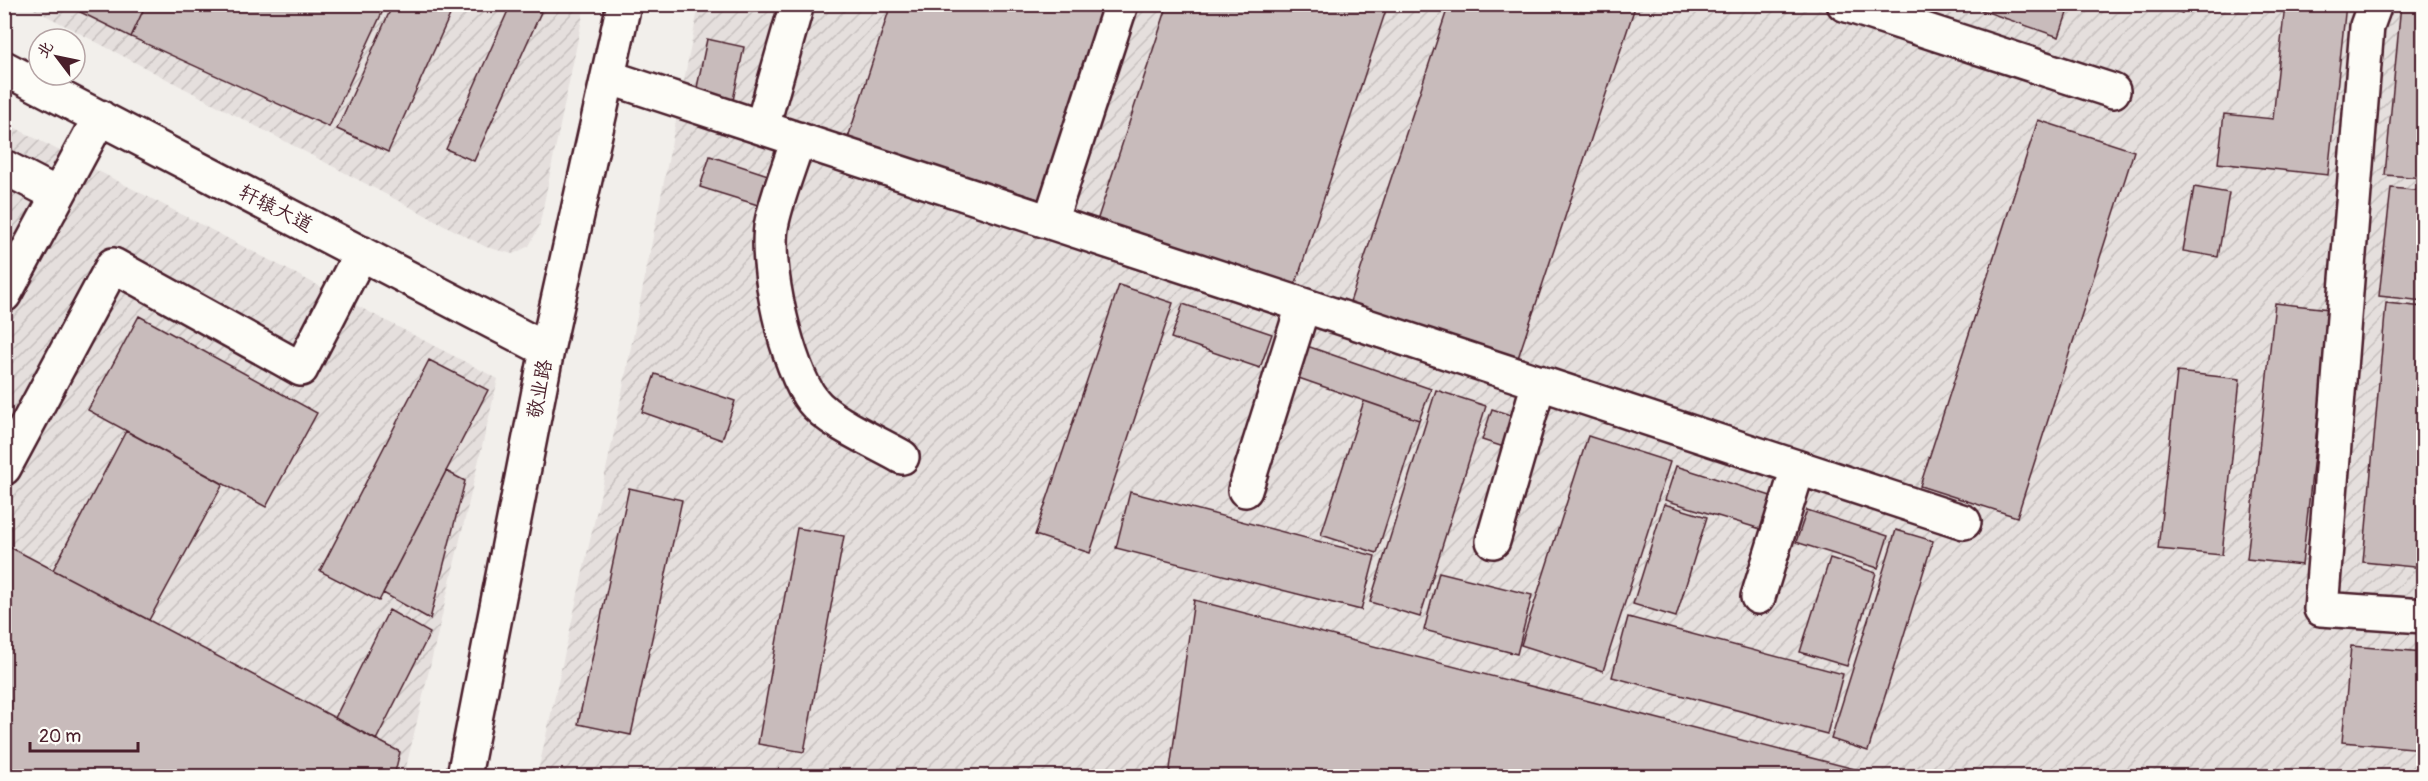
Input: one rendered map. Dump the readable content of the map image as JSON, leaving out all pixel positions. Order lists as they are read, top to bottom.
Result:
{
  "streets": {
    "street": ["轩辕大道", "敬业路"]
  },
  "crossings": [
    ["轩辕大道", "敬业路"]
  ],
  "scale_bar": "20 m",
  "north": "top left"
}
